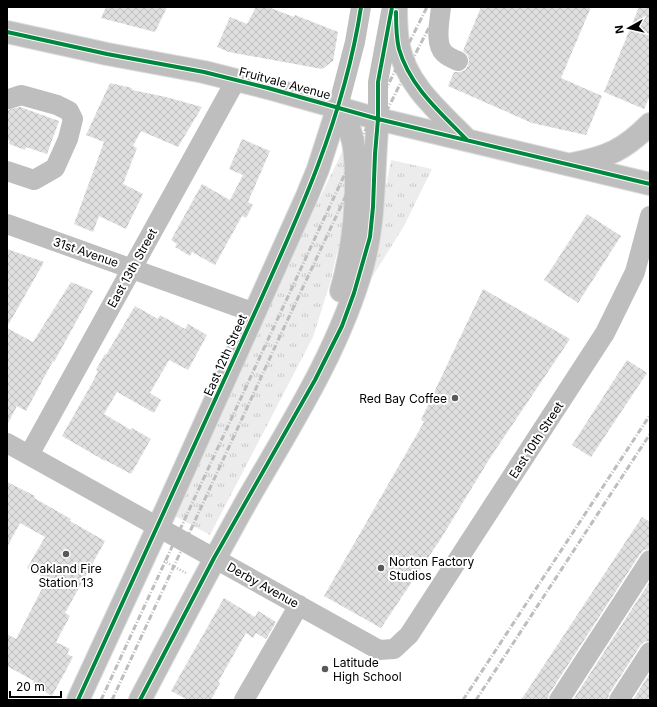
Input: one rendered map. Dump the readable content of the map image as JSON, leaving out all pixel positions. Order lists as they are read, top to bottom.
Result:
{
  "streets": {
    "main road": ["Fruitvale Avenue", "East 12th Street"],
    "street": [
      "31st Avenue",
      "East 13th Street",
      "East 10th Street",
      "Derby Avenue"
    ]
  },
  "crossings": [
    ["Fruitvale Avenue", "East 13th Street"],
    ["Fruitvale Avenue", "East 12th Street"],
    ["31st Avenue", "East 13th Street"],
    ["31st Avenue", "East 12th Street"],
    ["East 13th Street", "Derby Avenue"],
    ["East 12th Street", "Derby Avenue"],
    ["East 10th Street", "Derby Avenue"]
  ],
  "places": [
    "Red Bay Coffee",
    "Oakland Fire Station 13",
    "Norton Factory Studios",
    "Latitude High School"
  ],
  "scale_bar": "20 m",
  "north": "left"
}
